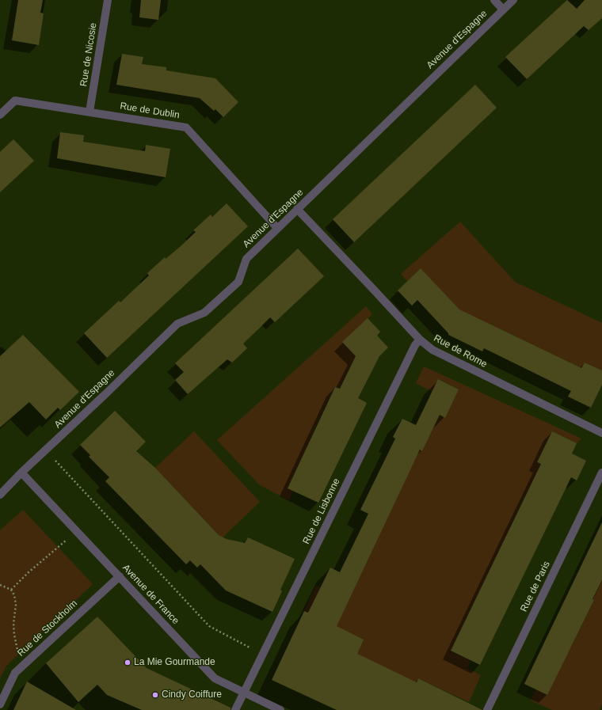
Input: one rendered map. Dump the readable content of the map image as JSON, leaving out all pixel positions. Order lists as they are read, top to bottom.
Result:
{
  "streets": {
    "street": [
      "Avenue d'Espagne",
      "Rue de Nicosie",
      "Rue de Dublin",
      "Rue de Rome",
      "Rue de Lisbonne",
      "Rue de Paris",
      "Avenue de France",
      "Rue de Stockholm"
    ]
  },
  "crossings": [
    ["Avenue d'Espagne", "Rue de Dublin"],
    ["Avenue d'Espagne", "Rue de Rome"],
    ["Avenue d'Espagne", "Avenue de France"],
    ["Rue de Nicosie", "Rue de Dublin"],
    ["Rue de Rome", "Rue de Lisbonne"],
    ["Rue de Lisbonne", "Avenue de France"],
    ["Avenue de France", "Rue de Stockholm"]
  ],
  "places": ["La Mie Gourmande", "Cindy Coiffure"]
}
